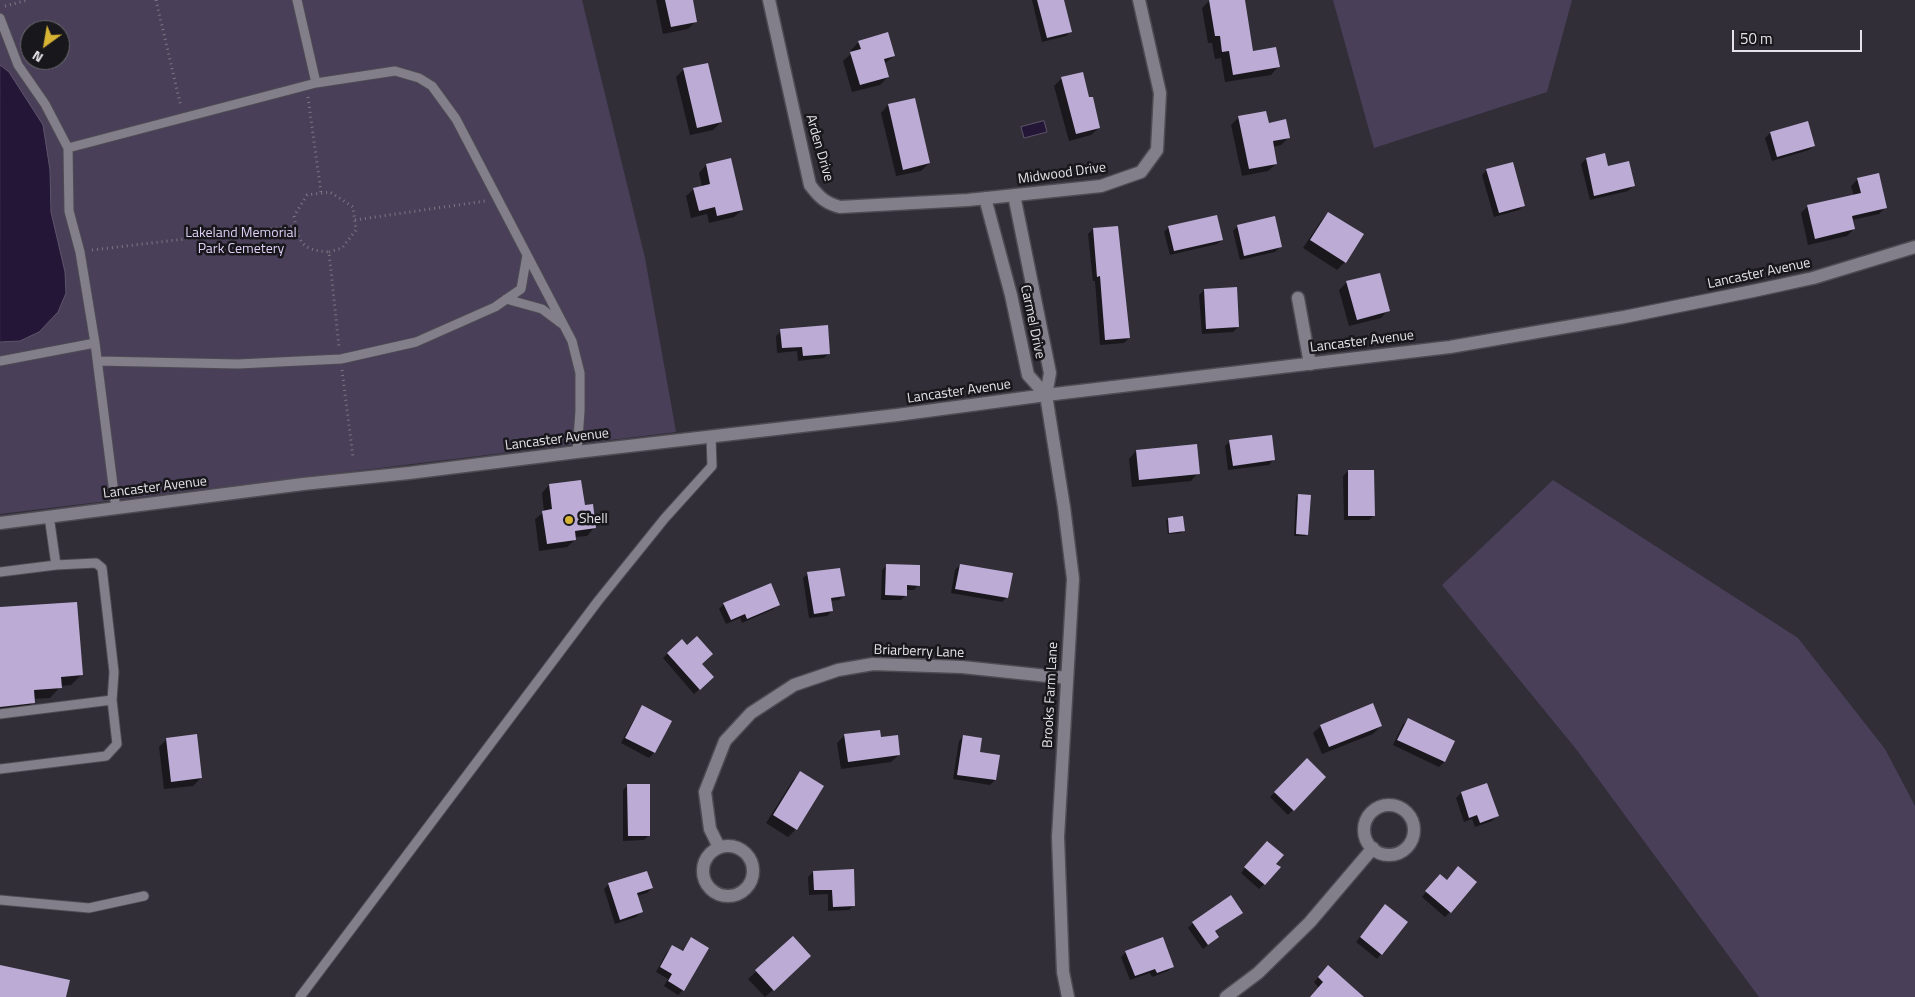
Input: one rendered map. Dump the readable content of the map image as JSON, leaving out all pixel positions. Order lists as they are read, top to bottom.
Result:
{
  "streets": {
    "street": [
      "Arden Drive",
      "Midwood Drive",
      "Lancaster Avenue",
      "Carmel Drive",
      "Briarberry Lane",
      "Brooks Farm Lane"
    ]
  },
  "crossings": [
    ["Arden Drive", "Midwood Drive"],
    ["Arden Drive", "Carmel Drive"],
    ["Midwood Drive", "Carmel Drive"],
    ["Lancaster Avenue", "Carmel Drive"],
    ["Lancaster Avenue", "Brooks Farm Lane"],
    ["Carmel Drive", "Brooks Farm Lane"],
    ["Briarberry Lane", "Brooks Farm Lane"]
  ],
  "parks": ["Lakeland Memorial Park Cemetery"],
  "places": ["Shell"],
  "scale_bar": "50 m",
  "north": "bottom left"
}
